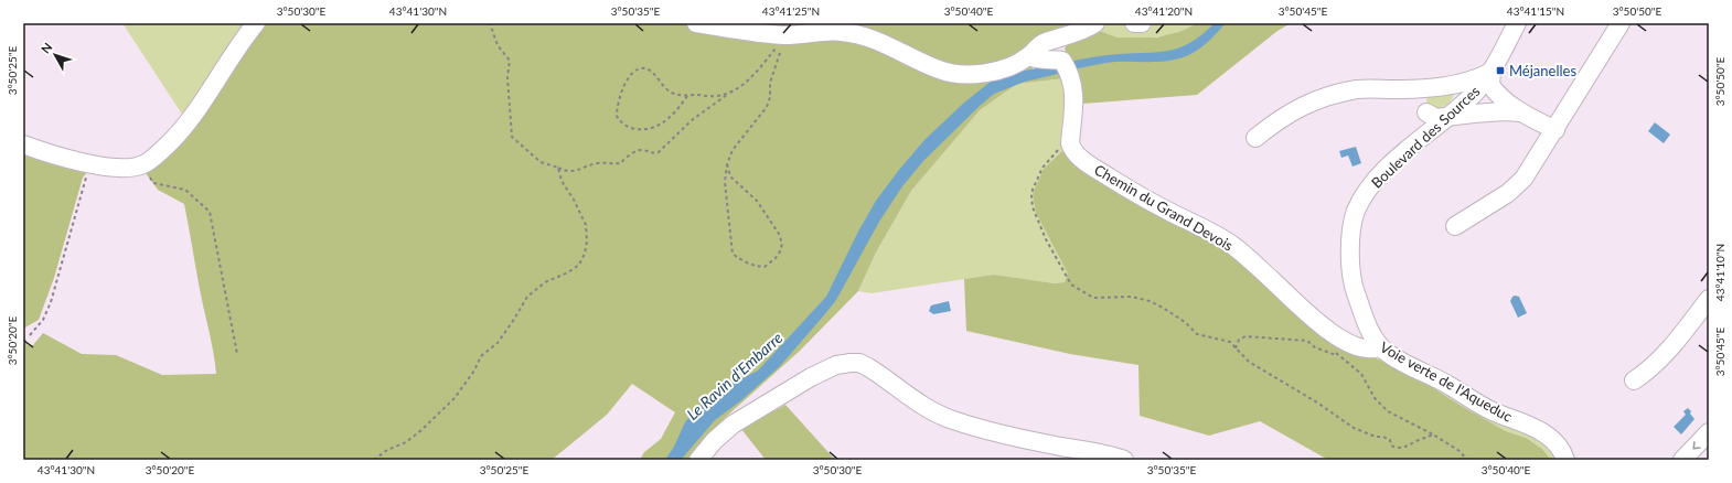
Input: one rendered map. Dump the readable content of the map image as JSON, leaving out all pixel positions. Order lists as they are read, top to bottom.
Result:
{
  "streets": {
    "street": ["Boulevard des Sources", "Chemin du Grand Devois"]
  },
  "crossings": [
    ["Boulevard des Sources", "Chemin du Grand Devois"]
  ],
  "water": ["Le Ravin d'Embarre"],
  "places": {
    "transit": ["Méjanelles"]
  },
  "north": "top left",
  "coordinates": [
    "3°50'30\"E",
    "43°41'30\"N",
    "3°50'35\"E",
    "43°41'25\"N",
    "3°50'40\"E",
    "43°41'20\"N",
    "3°50'45\"E",
    "43°41'15\"N",
    "3°50'50\"E",
    "3°50'25\"E",
    "43°41'10\"N",
    "3°50'20\"E"
  ]
}
